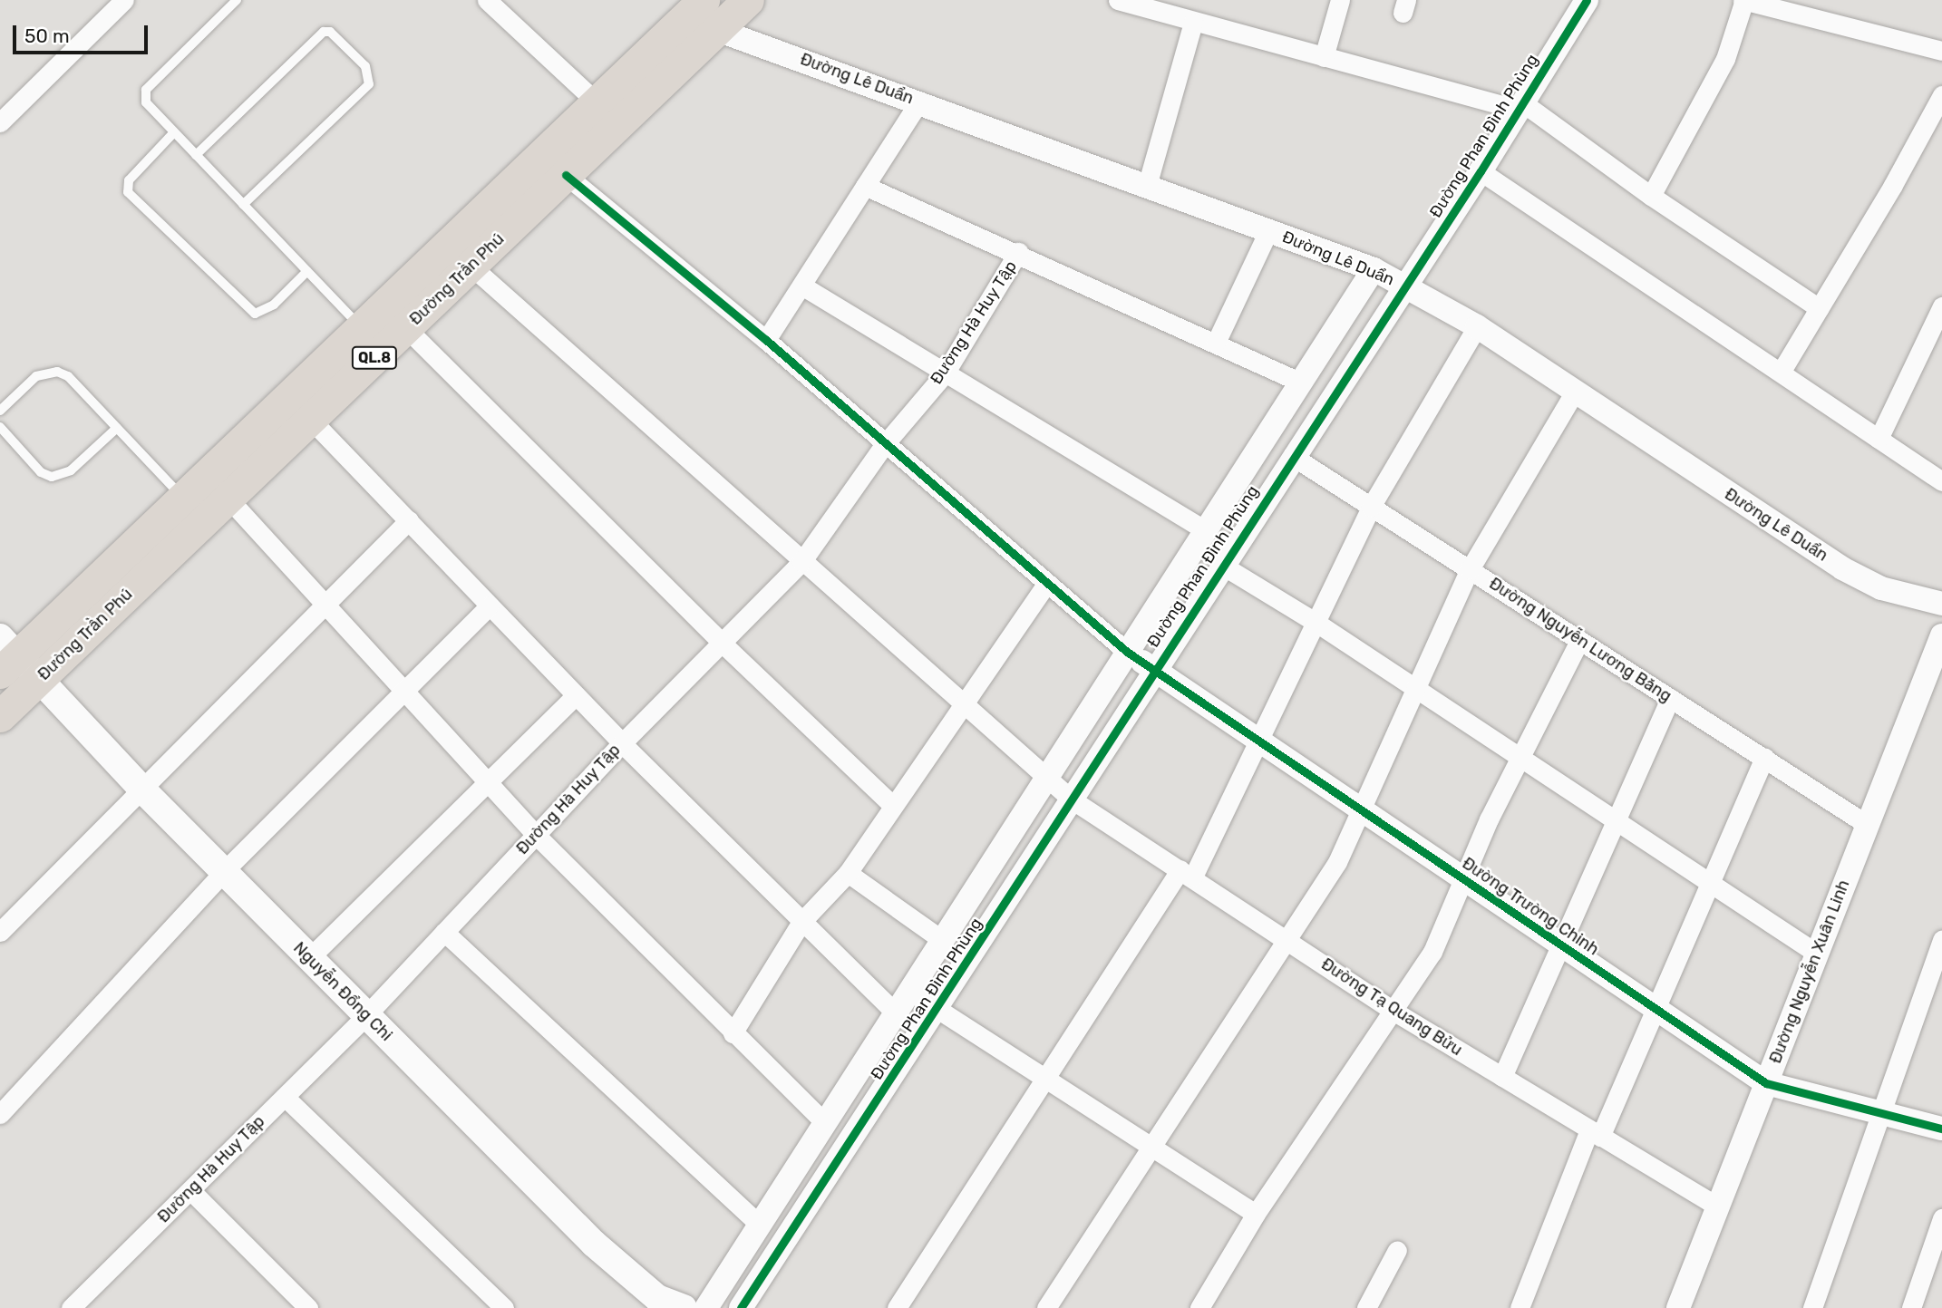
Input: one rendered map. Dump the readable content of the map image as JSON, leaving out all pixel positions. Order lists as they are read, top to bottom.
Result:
{
  "streets": {
    "highway": ["Đường Trần Phú", "QL.8"],
    "main road": ["Nguyễn Đổng Chi"],
    "street": [
      "Đường Lê Duẩn",
      "Đường Phan Đình Phùng",
      "Đường Hà Huy Tập",
      "Đường Nguyễn Lương Băng",
      "Đường Trường Chinh",
      "Đường Nguyễn Xuân Linh",
      "Đường Tạ Quang Bửu"
    ]
  },
  "crossings": [
    ["Đường Lê Duẩn", "Đường Phan Đình Phùng"],
    ["Đường Lê Duẩn", "Đường Trần Phú"],
    ["Đường Phan Đình Phùng", "Đường Nguyễn Lương Băng"],
    ["Đường Phan Đình Phùng", "Đường Trường Chinh"],
    ["Đường Phan Đình Phùng", "Đường Tạ Quang Bửu"],
    ["Đường Trần Phú", "Nguyễn Đổng Chi"],
    ["Đường Trần Phú", "Đường Tạ Quang Bửu"],
    ["Đường Hà Huy Tập", "Nguyễn Đổng Chi"],
    ["Đường Hà Huy Tập", "Đường Tạ Quang Bửu"],
    ["Đường Nguyễn Lương Băng", "Đường Nguyễn Xuân Linh"],
    ["Đường Trường Chinh", "Đường Nguyễn Xuân Linh"],
    ["Đường Nguyễn Xuân Linh", "Đường Tạ Quang Bửu"]
  ],
  "scale_bar": "50 m"
}
